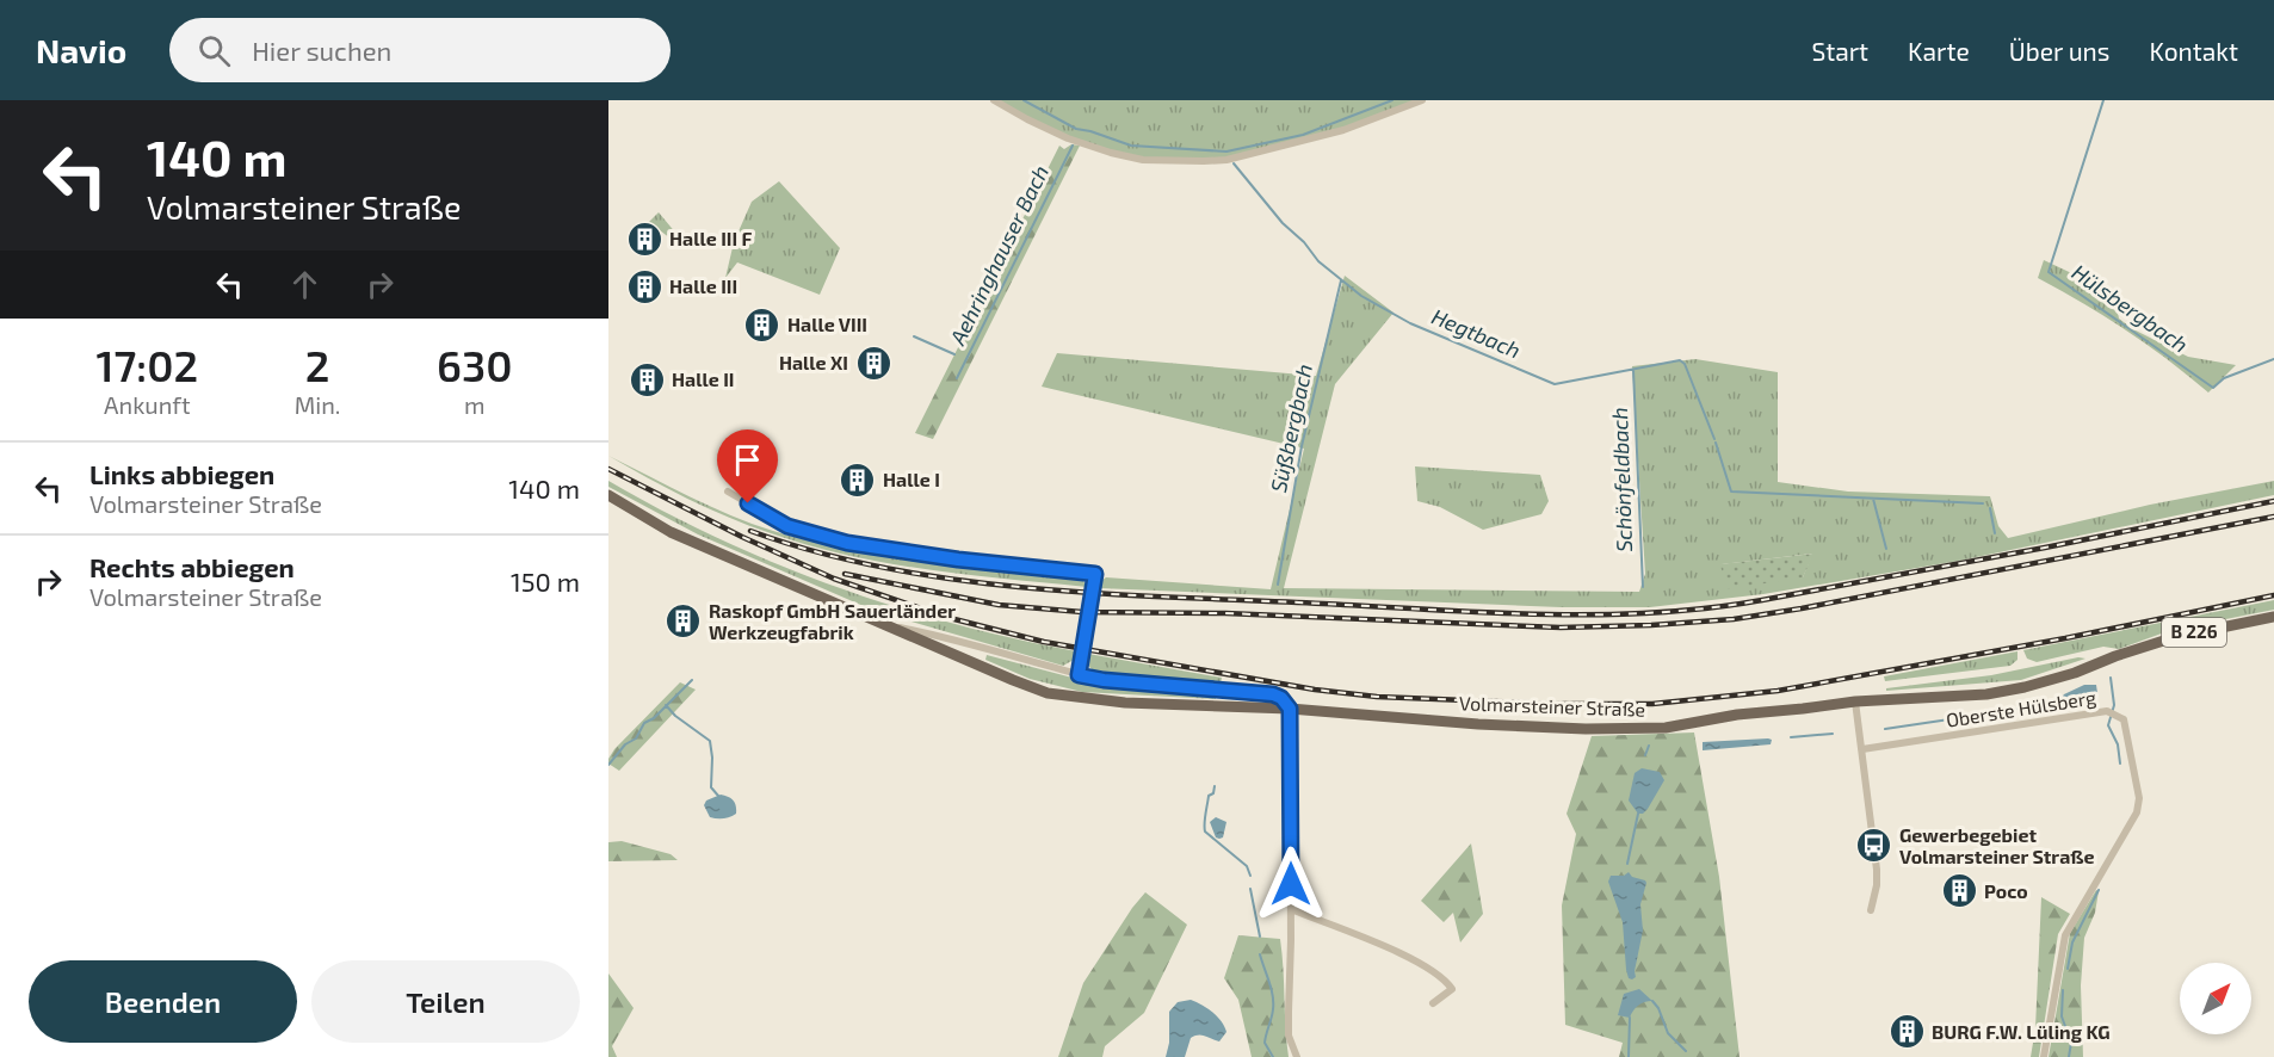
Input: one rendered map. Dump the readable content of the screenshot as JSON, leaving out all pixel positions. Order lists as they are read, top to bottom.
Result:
{
  "streets": {
    "main road": ["B 226", "Volmarsteiner Straße"],
    "street": ["Oberste Hülsberg"]
  },
  "water": [
    "Aehringhauser Bach",
    "Hülsbergbach",
    "Hegtbach",
    "Süßbergbach",
    "Schönfeldbach"
  ],
  "places": {
    "building": [
      "Halle III F",
      "Halle III",
      "Halle VIII",
      "Halle XI",
      "Halle II",
      "Halle I",
      "Raskopf GmbH Sauerländer Werkzeugfabrik",
      "Poco",
      "BURG F.W. Lüling KG"
    ],
    "bus stop": ["Gewerbegebiet Volmarsteiner Straße"]
  },
  "north": "top right",
  "page": {
    "header": "Navio",
    "search": "Hier suchen",
    "nav": [
      "Start",
      "Karte",
      "Über uns",
      "Kontakt"
    ],
    "turn": ["140 m", "Volmarsteiner Straße"],
    "eta": [
      "17:02",
      "Ankunft",
      "2",
      "Min.",
      "630",
      "m"
    ],
    "list": [
      {
        "name": "Links abbiegen",
        "note": "Volmarsteiner Straße",
        "value": "140 m"
      },
      {
        "name": "Rechts abbiegen",
        "note": "Volmarsteiner Straße",
        "value": "150 m"
      }
    ],
    "buttons": ["Beenden", "Teilen"]
  }
}
